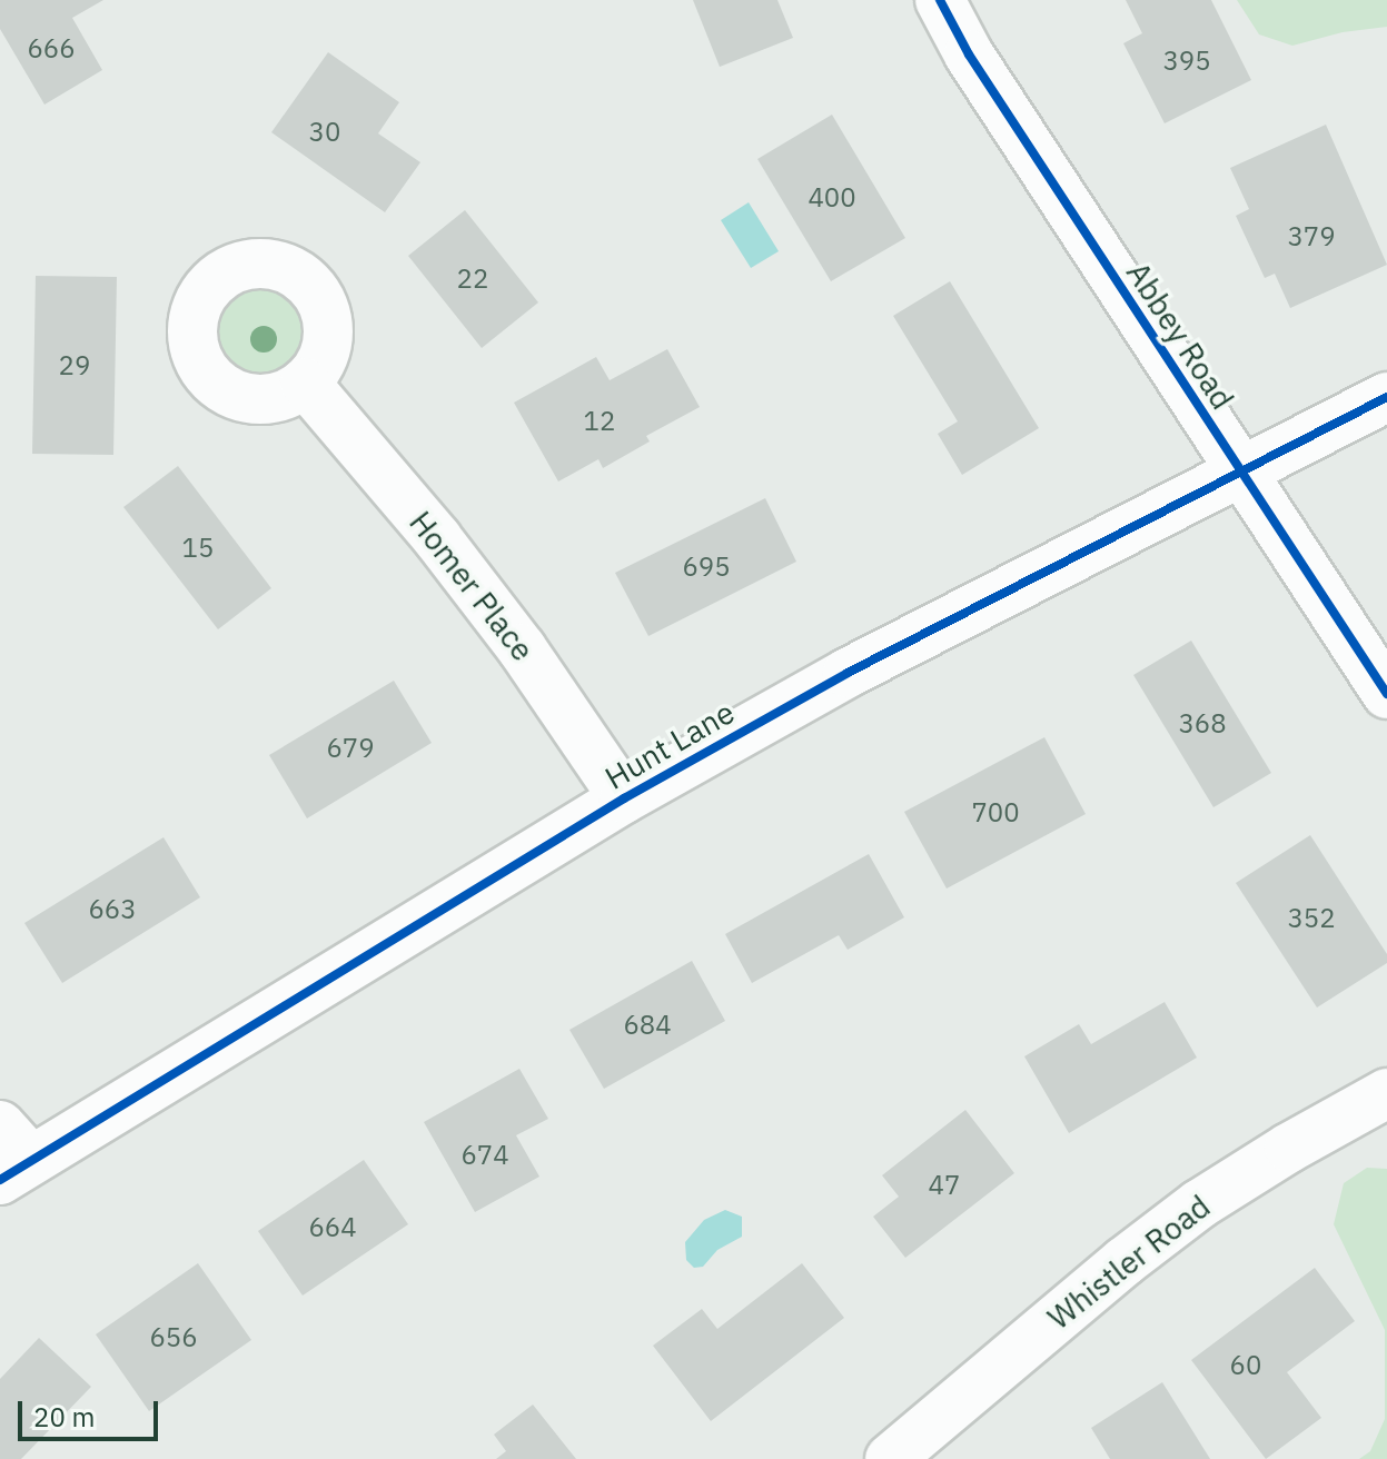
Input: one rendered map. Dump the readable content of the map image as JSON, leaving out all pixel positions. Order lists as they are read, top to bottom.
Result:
{
  "streets": {
    "street": [
      "Abbey Road",
      "Homer Place",
      "Hunt Lane",
      "Whistler Road"
    ]
  },
  "crossings": [
    ["Abbey Road", "Hunt Lane"],
    ["Homer Place", "Hunt Lane"]
  ],
  "house_numbers": [
    "666",
    "395",
    "30",
    "400",
    "379",
    "22",
    "29",
    "12",
    "15",
    "695",
    "368",
    "679",
    "700",
    "663",
    "352",
    "684",
    "674",
    "47",
    "664",
    "656",
    "60"
  ],
  "scale_bar": "20 m"
}
